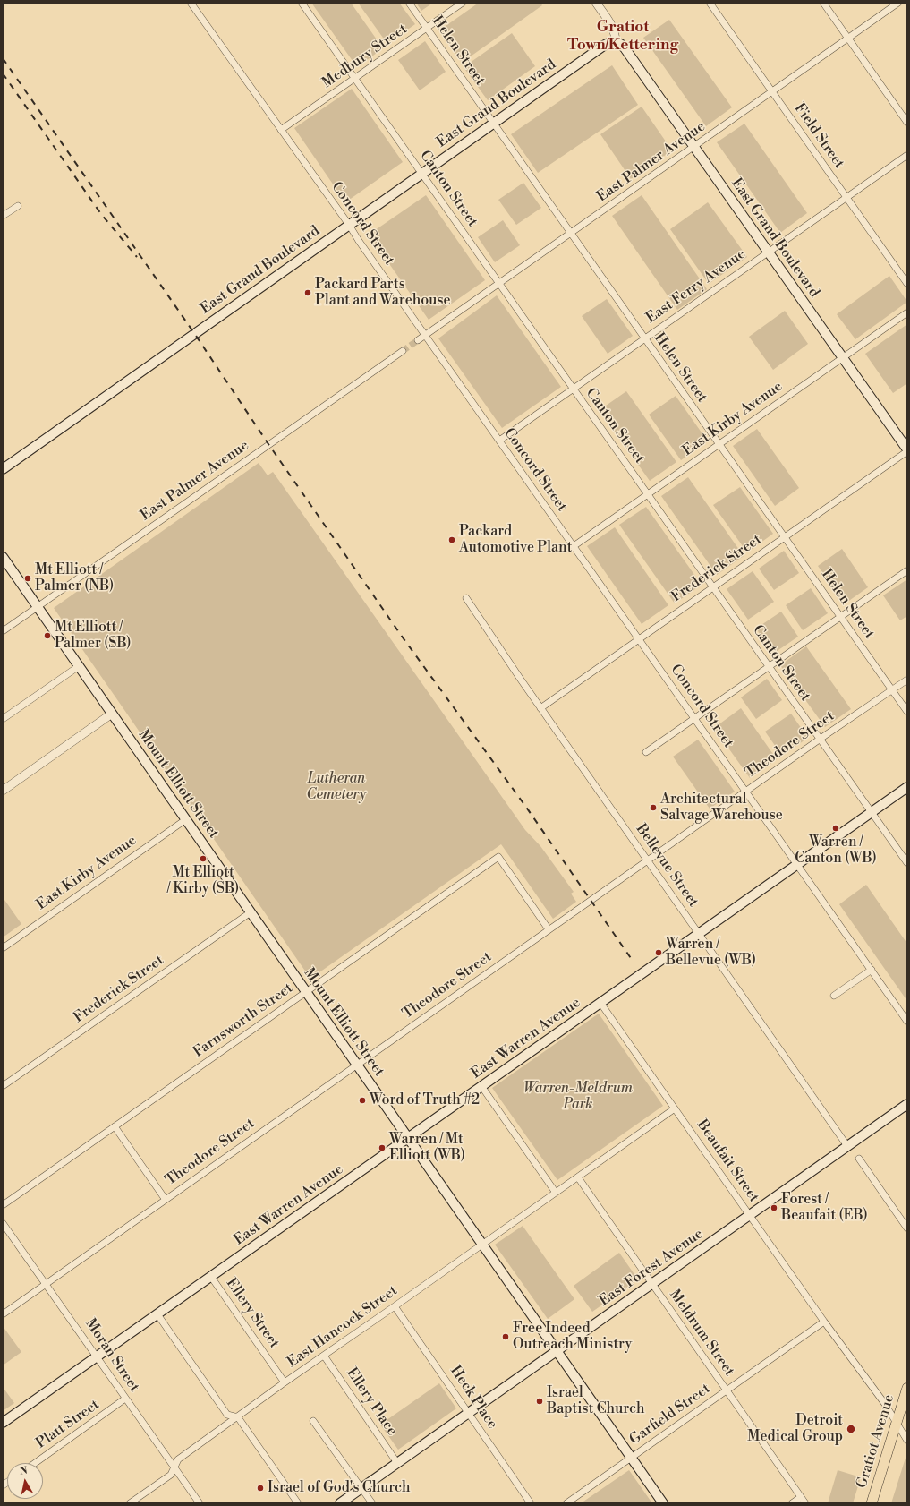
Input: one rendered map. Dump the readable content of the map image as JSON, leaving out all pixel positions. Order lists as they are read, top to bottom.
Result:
{
  "streets": {
    "main road": [
      "East Grand Boulevard",
      "Mount Elliott Street",
      "East Warren Avenue",
      "East Forest Avenue",
      "Gratiot Avenue"
    ],
    "street": [
      "Helen Street",
      "Medbury Street",
      "Field Street",
      "East Palmer Avenue",
      "Canton Street",
      "Concord Street",
      "East Ferry Avenue",
      "East Kirby Avenue",
      "Frederick Street",
      "Theodore Street",
      "Bellevue Street",
      "Farnsworth Street",
      "Beaufait Street",
      "Ellery Street",
      "East Hancock Street",
      "Meldrum Street",
      "Moran Street",
      "Heck Place",
      "Ellery Place",
      "Garfield Street",
      "Platt Street"
    ]
  },
  "crossings": [
    ["Helen Street", "Medbury Street"],
    ["Helen Street", "East Grand Boulevard"],
    ["Helen Street", "East Palmer Avenue"],
    ["Helen Street", "East Ferry Avenue"],
    ["Helen Street", "East Kirby Avenue"],
    ["Helen Street", "Frederick Street"],
    ["Helen Street", "Theodore Street"],
    ["Medbury Street", "Canton Street"],
    ["Medbury Street", "Concord Street"],
    ["East Grand Boulevard", "East Palmer Avenue"],
    ["East Grand Boulevard", "Canton Street"],
    ["East Grand Boulevard", "Concord Street"],
    ["East Grand Boulevard", "East Ferry Avenue"],
    ["East Grand Boulevard", "East Kirby Avenue"],
    ["East Grand Boulevard", "Frederick Street"],
    ["Field Street", "East Palmer Avenue"],
    ["Field Street", "East Ferry Avenue"],
    ["East Palmer Avenue", "Canton Street"],
    ["East Palmer Avenue", "Concord Street"],
    ["East Palmer Avenue", "Mount Elliott Street"],
    ["Canton Street", "East Ferry Avenue"],
    ["Canton Street", "East Kirby Avenue"],
    ["Canton Street", "Frederick Street"],
    ["Canton Street", "Theodore Street"],
    ["Canton Street", "East Warren Avenue"],
    ["Concord Street", "East Ferry Avenue"],
    ["Concord Street", "East Kirby Avenue"],
    ["Concord Street", "Frederick Street"],
    ["Concord Street", "Theodore Street"],
    ["Concord Street", "East Warren Avenue"],
    ["East Kirby Avenue", "Mount Elliott Street"],
    ["Frederick Street", "Mount Elliott Street"],
    ["Frederick Street", "Bellevue Street"],
    ["Theodore Street", "Mount Elliott Street"],
    ["Theodore Street", "Bellevue Street"],
    ["Theodore Street", "Farnsworth Street"],
    ["Theodore Street", "Moran Street"],
    ["Mount Elliott Street", "Farnsworth Street"],
    ["Mount Elliott Street", "East Warren Avenue"],
    ["Mount Elliott Street", "East Forest Avenue"],
    ["Mount Elliott Street", "East Hancock Street"],
    ["Mount Elliott Street", "Garfield Street"],
    ["Bellevue Street", "East Warren Avenue"],
    ["Bellevue Street", "East Forest Avenue"],
    ["East Warren Avenue", "Beaufait Street"],
    ["East Warren Avenue", "Ellery Street"],
    ["East Warren Avenue", "Moran Street"],
    ["Beaufait Street", "East Forest Avenue"],
    ["Beaufait Street", "East Hancock Street"],
    ["Beaufait Street", "Garfield Street"],
    ["Beaufait Street", "Gratiot Avenue"],
    ["East Forest Avenue", "Meldrum Street"],
    ["East Forest Avenue", "Heck Place"],
    ["East Forest Avenue", "Ellery Place"],
    ["Ellery Street", "East Hancock Street"],
    ["East Hancock Street", "Meldrum Street"],
    ["East Hancock Street", "Moran Street"],
    ["East Hancock Street", "Heck Place"],
    ["East Hancock Street", "Ellery Place"],
    ["Meldrum Street", "Garfield Street"],
    ["Moran Street", "Platt Street"]
  ],
  "districts": ["Gratiot Town/Kettering"],
  "parks": ["Lutheran Cemetery", "Warren-Meldrum Park"],
  "places": [
    "Packard Parts Plant and Warehouse",
    "Packard Automotive Plant",
    "Mt Elliott / Palmer (NB)",
    "Mt Elliott / Palmer (SB)",
    "Architectural Salvage Warehouse",
    "Warren / Canton (WB)",
    "Mt Elliott / Kirby (SB)",
    "Warren / Bellevue (WB)",
    "Word of Truth #2",
    "Warren / Mt Elliott (WB)",
    "Forest / Beaufait (EB)",
    "Free Indeed Outreach Ministry",
    "Israel Baptist Church",
    "Detroit Medical Group",
    "Israel of God's Church"
  ],
  "north": "top"
}
